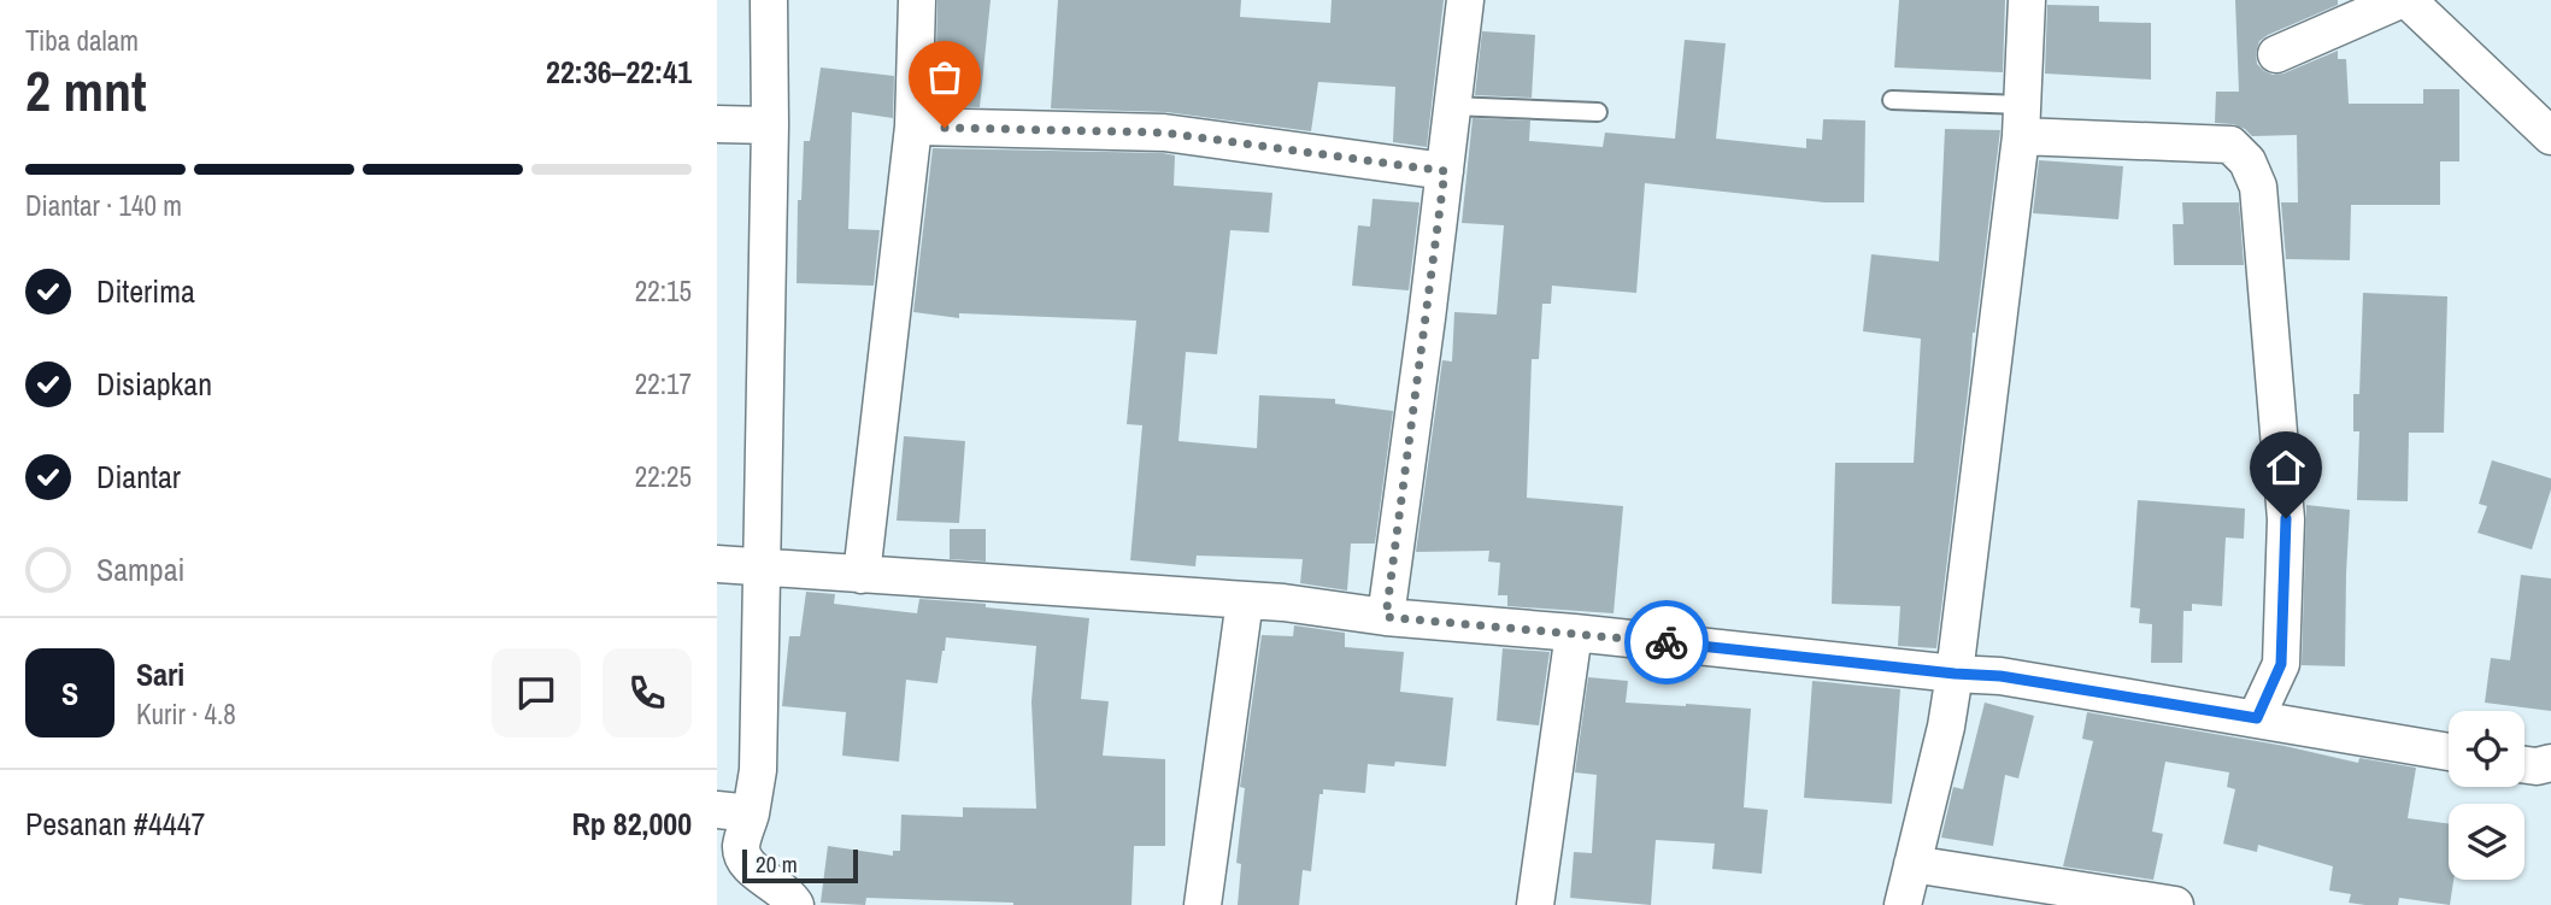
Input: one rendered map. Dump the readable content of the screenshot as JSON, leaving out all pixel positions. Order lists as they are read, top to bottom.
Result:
{
  "scale_bar": "20 m",
  "page": {
    "heading": ["2 mnt", "Tiba dalam", "22:36–22:41"],
    "panel": [
      "Sari",
      "Kurir · 4.8",
      "Pesanan #4447",
      "Rp 82,000"
    ],
    "bar": "Diantar · 140 m",
    "list": [
      ["Diterima", "22:15"],
      ["Disiapkan", "22:17"],
      ["Diantar", "22:25"],
      "Sampai"
    ],
    "round": "S",
    "scale": "20 m"
  }
}
